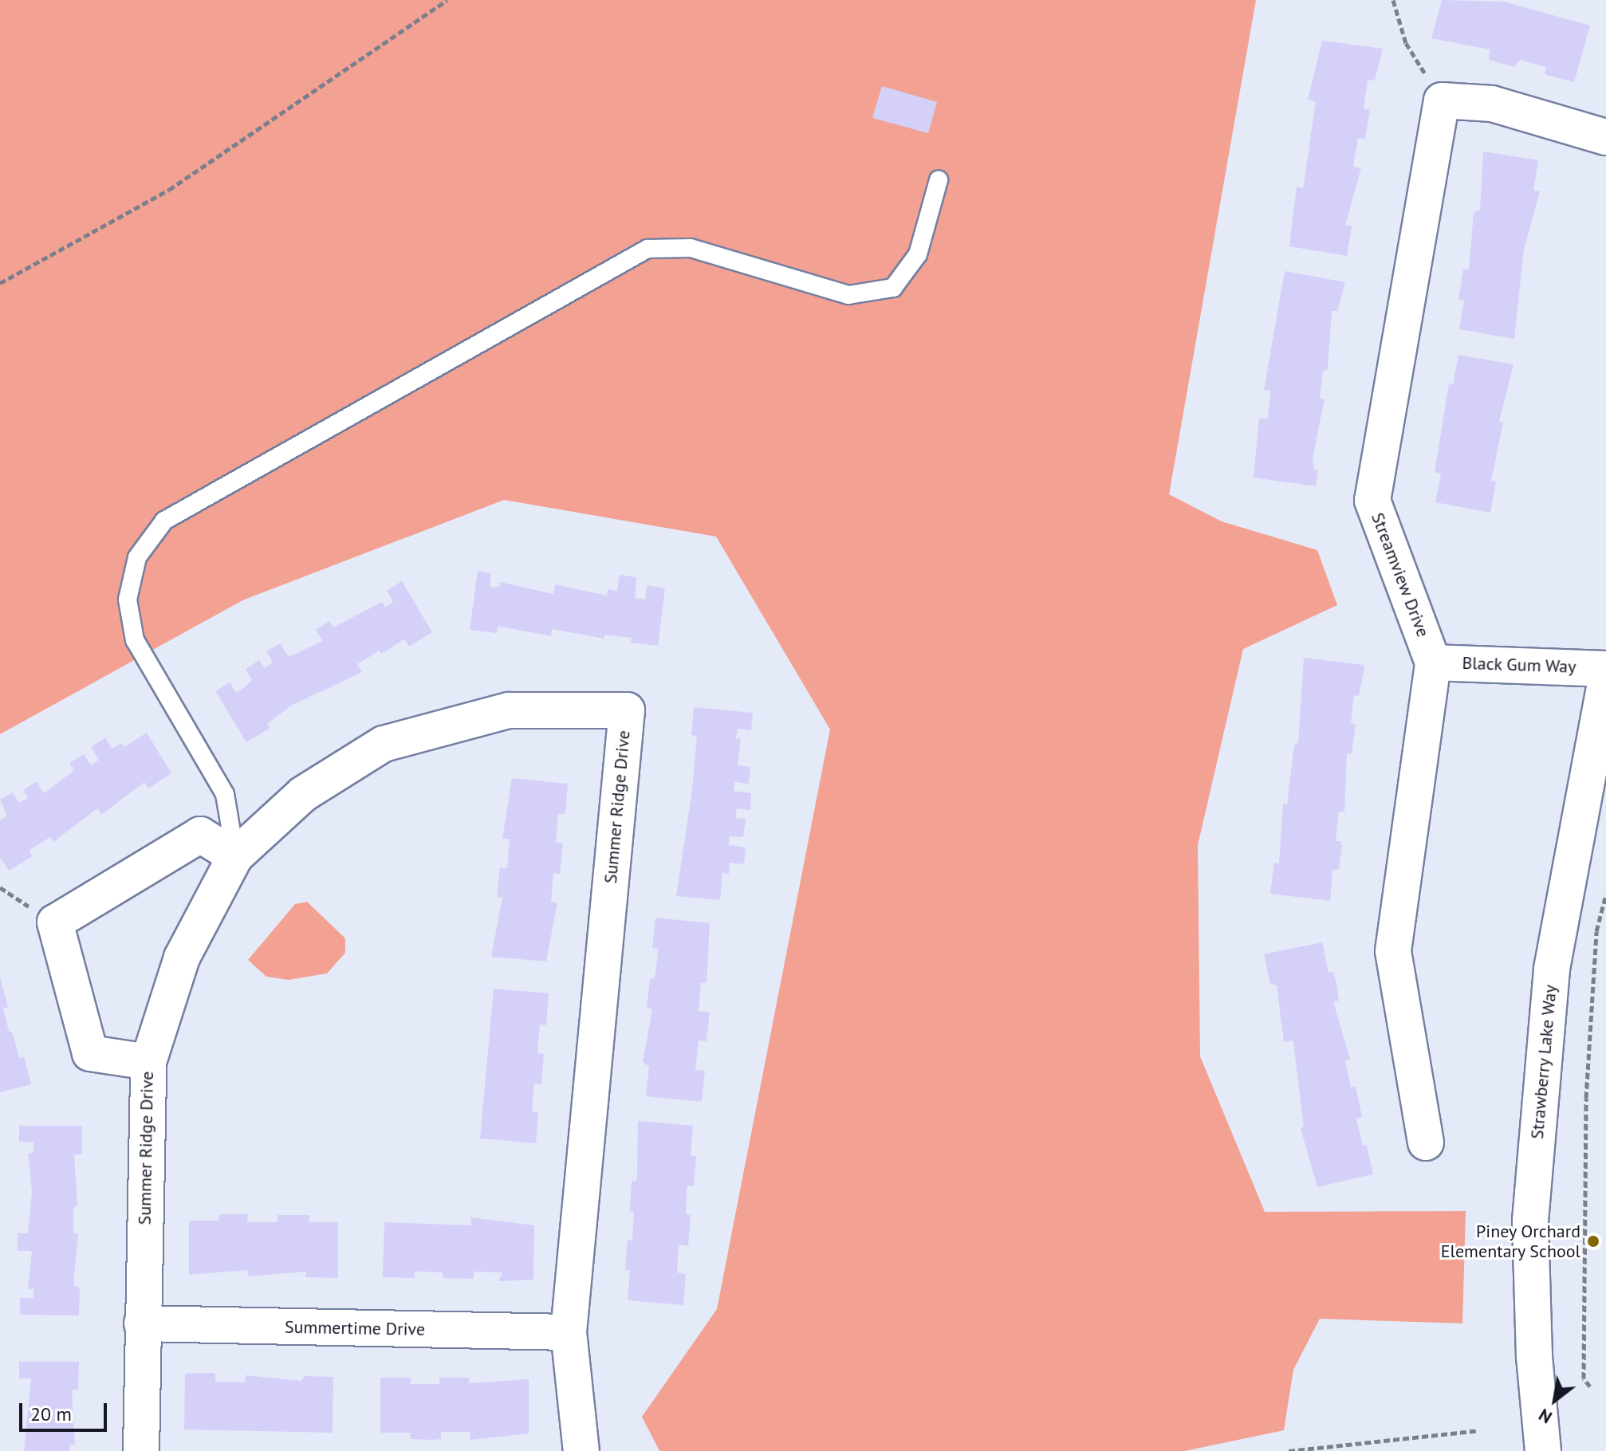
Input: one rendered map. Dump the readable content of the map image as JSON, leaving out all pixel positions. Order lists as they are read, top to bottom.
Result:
{
  "streets": {
    "street": [
      "Streamview Drive",
      "Black Gum Way",
      "Summer Ridge Drive",
      "Strawberry Lake Way",
      "Summertime Drive"
    ]
  },
  "crossings": [
    ["Streamview Drive", "Black Gum Way"],
    ["Summer Ridge Drive", "Summertime Drive"]
  ],
  "places": ["Piney Orchard Elementary School"],
  "scale_bar": "20 m",
  "north": "bottom left"
}
